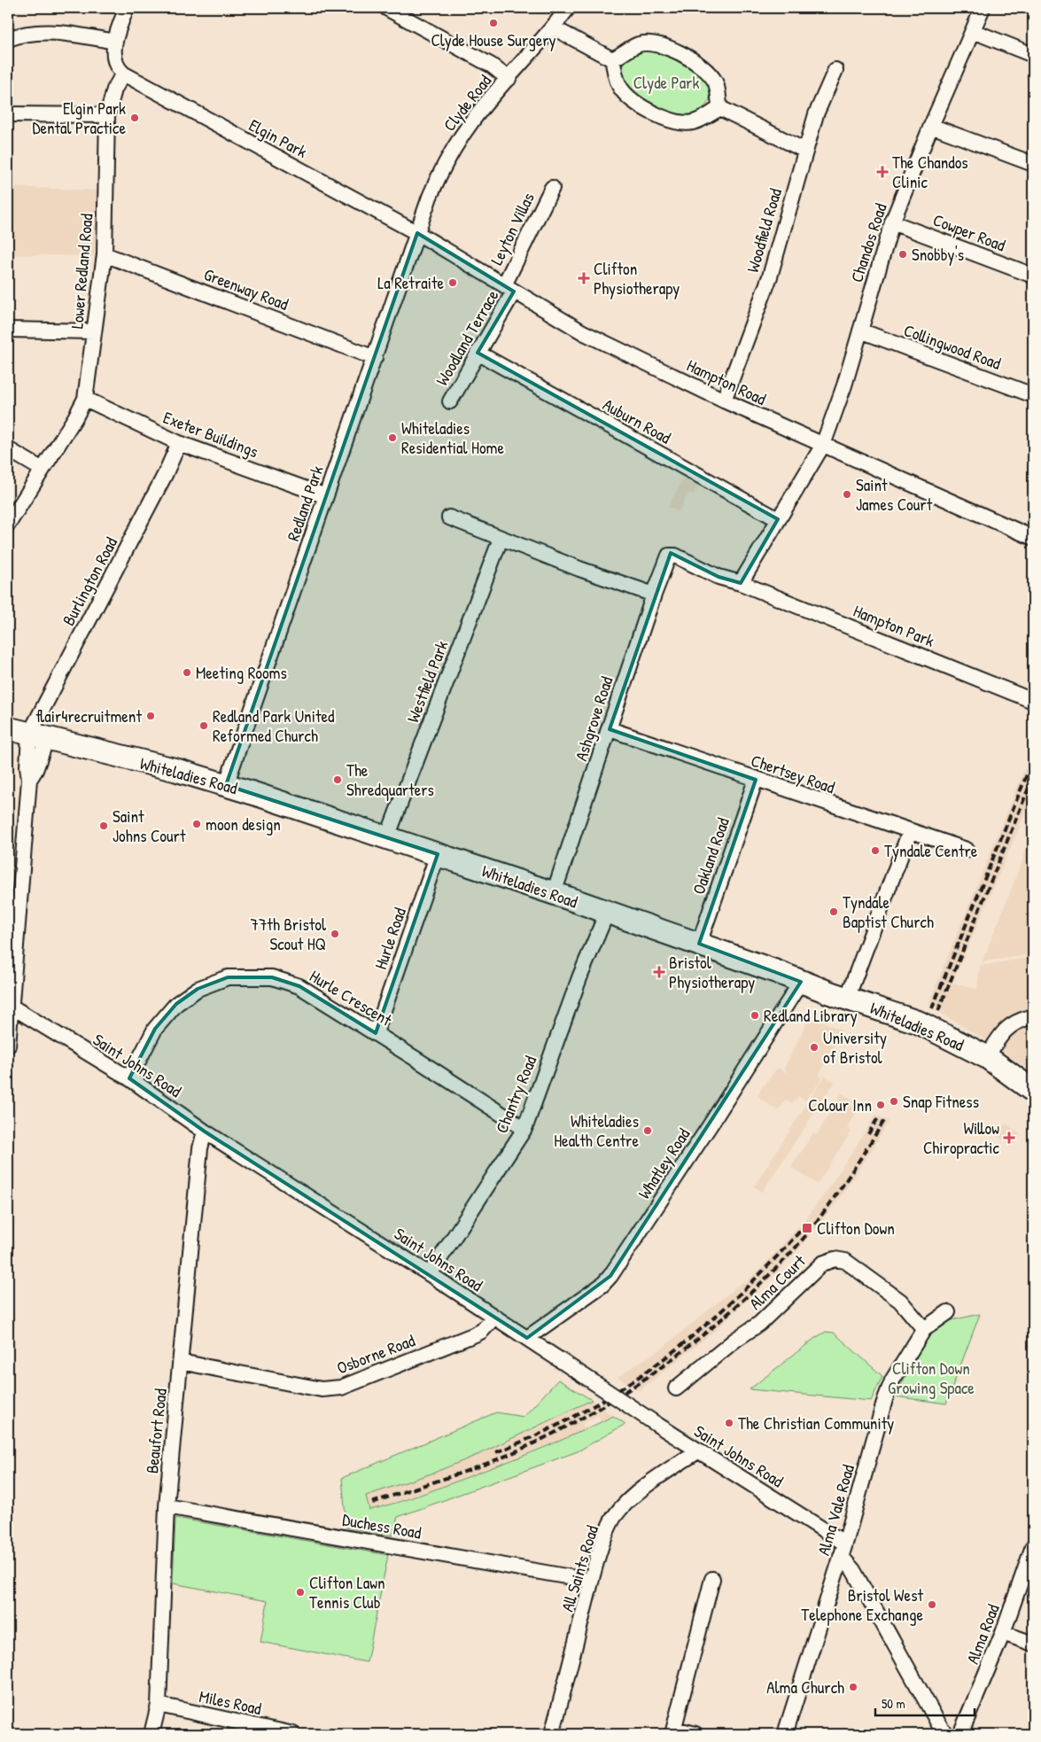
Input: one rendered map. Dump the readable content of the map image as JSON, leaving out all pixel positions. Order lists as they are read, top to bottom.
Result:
{
  "streets": {
    "main road": ["Whiteladies Road"],
    "street": [
      "Clyde Road",
      "Elgin Park",
      "Leyton Villas",
      "Woodfield Road",
      "Cowper Road",
      "Chandos Road",
      "Lower Redland Road",
      "Greenway Road",
      "Woodland Terrace",
      "Collingwood Road",
      "Hampton Road",
      "Auburn Road",
      "Exeter Buildings",
      "Redland Park",
      "Burlington Road",
      "Hampton Park",
      "Westfield Park",
      "Ashgrove Road",
      "Chertsey Road",
      "Oakland Road",
      "Hurle Road",
      "Hurle Crescent",
      "Saint Johns Road",
      "Chantry Road",
      "Whatley Road",
      "Alma Court",
      "Osborne Road",
      "Beaufort Road",
      "Alma Vale Road",
      "Duchess Road",
      "All Saints Road",
      "Alma Road",
      "Miles Road"
    ]
  },
  "crossings": [
    ["Clyde Road", "Elgin Park"],
    ["Clyde Road", "Hampton Road"],
    ["Clyde Road", "Redland Park"],
    ["Elgin Park", "Lower Redland Road"],
    ["Elgin Park", "Hampton Road"],
    ["Elgin Park", "Redland Park"],
    ["Leyton Villas", "Woodland Terrace"],
    ["Leyton Villas", "Hampton Road"],
    ["Woodfield Road", "Hampton Road"],
    ["Cowper Road", "Chandos Road"],
    ["Chandos Road", "Collingwood Road"],
    ["Chandos Road", "Hampton Road"],
    ["Lower Redland Road", "Greenway Road"],
    ["Lower Redland Road", "Exeter Buildings"],
    ["Greenway Road", "Redland Park"],
    ["Woodland Terrace", "Hampton Road"],
    ["Woodland Terrace", "Auburn Road"],
    ["Hampton Road", "Redland Park"],
    ["Exeter Buildings", "Redland Park"],
    ["Exeter Buildings", "Burlington Road"],
    ["Redland Park", "Whiteladies Road"],
    ["Burlington Road", "Whiteladies Road"],
    ["Burlington Road", "Saint Johns Road"],
    ["Hampton Park", "Ashgrove Road"],
    ["Westfield Park", "Whiteladies Road"],
    ["Ashgrove Road", "Chertsey Road"],
    ["Ashgrove Road", "Whiteladies Road"],
    ["Chertsey Road", "Oakland Road"],
    ["Whiteladies Road", "Oakland Road"],
    ["Whiteladies Road", "Hurle Road"],
    ["Whiteladies Road", "Chantry Road"],
    ["Whiteladies Road", "Whatley Road"],
    ["Hurle Road", "Hurle Crescent"],
    ["Hurle Crescent", "Saint Johns Road"],
    ["Hurle Crescent", "Chantry Road"],
    ["Saint Johns Road", "Chantry Road"],
    ["Saint Johns Road", "Whatley Road"],
    ["Saint Johns Road", "Osborne Road"],
    ["Saint Johns Road", "Beaufort Road"],
    ["Saint Johns Road", "Alma Vale Road"],
    ["Saint Johns Road", "All Saints Road"],
    ["Alma Court", "Alma Vale Road"],
    ["Osborne Road", "Beaufort Road"],
    ["Beaufort Road", "Duchess Road"],
    ["Beaufort Road", "Miles Road"],
    ["Duchess Road", "All Saints Road"]
  ],
  "parks": ["Clyde Park", "Clifton Down Growing Space"],
  "places": {
    "other": [
      "Clyde House Surgery",
      "Elgin Park Dental Practice",
      "Snobby's",
      "La Retraite",
      "Whiteladies Residential Home",
      "Saint James Court",
      "Meeting Rooms",
      "flair4recruitment",
      "Redland Park United Reformed Church",
      "The Shredquarters",
      "moon design",
      "Saint Johns Court",
      "Tyndale Centre",
      "Tyndale Baptist Church",
      "77th Bristol Scout HQ",
      "Redland Library",
      "University of Bristol",
      "Snap Fitness",
      "Colour Inn",
      "Whiteladies Health Centre",
      "The Christian Community",
      "Clifton Lawn Tennis Club",
      "Bristol West Telephone Exchange",
      "Alma Church"
    ],
    "health": [
      "The Chandos Clinic",
      "Clifton Physiotherapy",
      "Bristol Physiotherapy",
      "Willow Chiropractic"
    ],
    "transit": ["Clifton Down"]
  },
  "scale_bar": "50 m"
}
